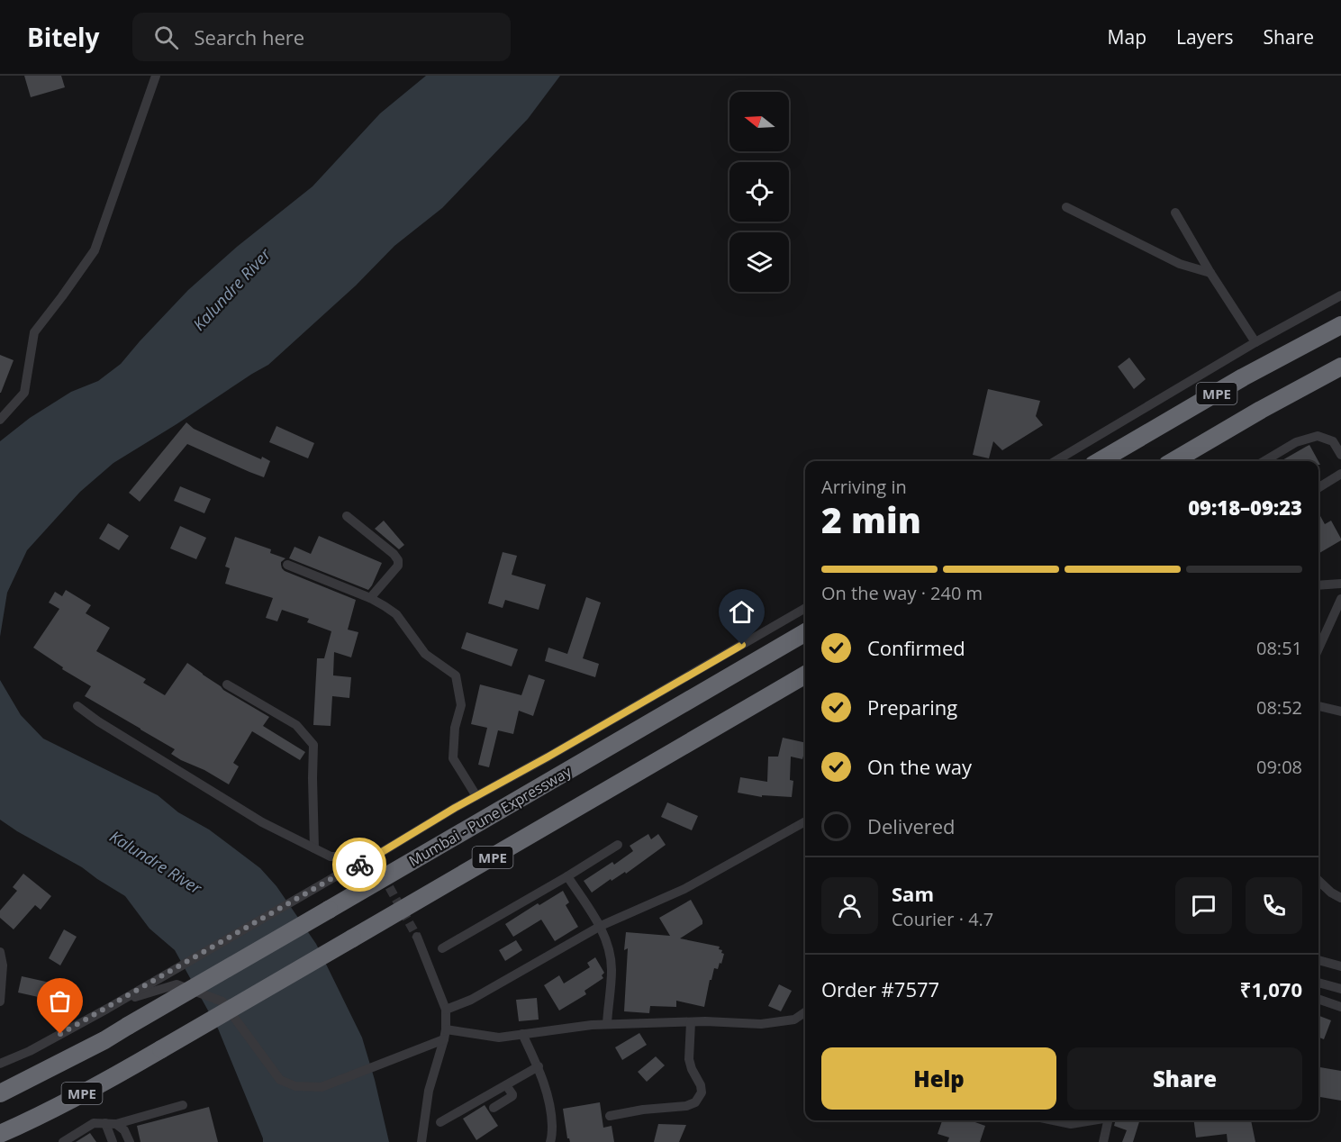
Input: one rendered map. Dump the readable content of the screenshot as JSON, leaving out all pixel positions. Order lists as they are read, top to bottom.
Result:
{
  "streets": {
    "highway": ["MPE", "Mumbai - Pune Expressway"]
  },
  "water": ["Kalundre River"],
  "north": "left",
  "page": {
    "header": "Bitely",
    "search": "Search here",
    "nav": ["Map", "Layers", "Share"],
    "heading": ["2 min", "Arriving in", "09:18–09:23"],
    "panel": [
      "Sam",
      "Courier · 4.7",
      "Order #7577",
      "₹1,070"
    ],
    "bar": "On the way · 240 m",
    "list": [
      ["Confirmed", "08:51"],
      ["Preparing", "08:52"],
      ["On the way", "09:08"],
      "Delivered"
    ],
    "buttons": ["Help", "Share"]
  }
}
